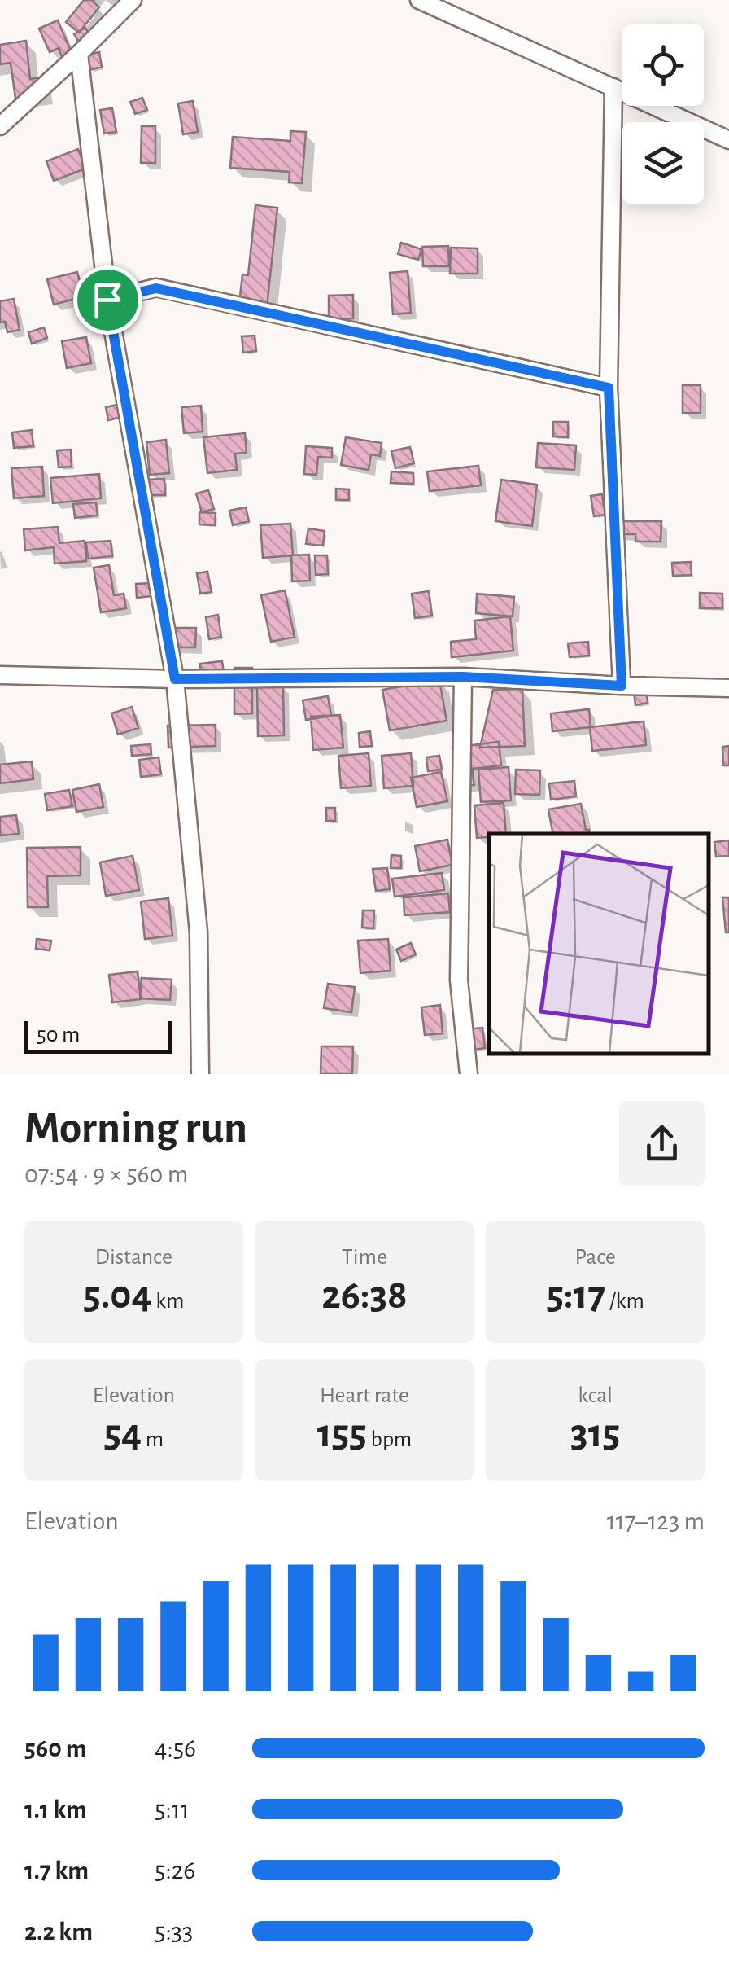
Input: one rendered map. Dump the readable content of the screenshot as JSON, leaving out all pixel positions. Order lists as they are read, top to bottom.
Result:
{
  "scale_bar": "50 m",
  "page": {
    "scale": "50 m",
    "heading": ["Morning run", "07:54 · 9 × 560 m"],
    "stats": [
      ["Distance", "5.04 km"],
      ["Time", "26:38"],
      ["Pace", "5:17 /km"],
      ["Elevation", "54 m"],
      ["Heart rate", "155 bpm"],
      ["kcal", "315"]
    ],
    "chart": ["Elevation", "117–123 m"],
    "list": [
      {
        "name": "560 m",
        "note": "4:56"
      },
      {
        "name": "1.1 km",
        "note": "5:11"
      },
      {
        "name": "1.7 km",
        "note": "5:26"
      },
      {
        "name": "2.2 km",
        "note": "5:33"
      }
    ]
  }
}
